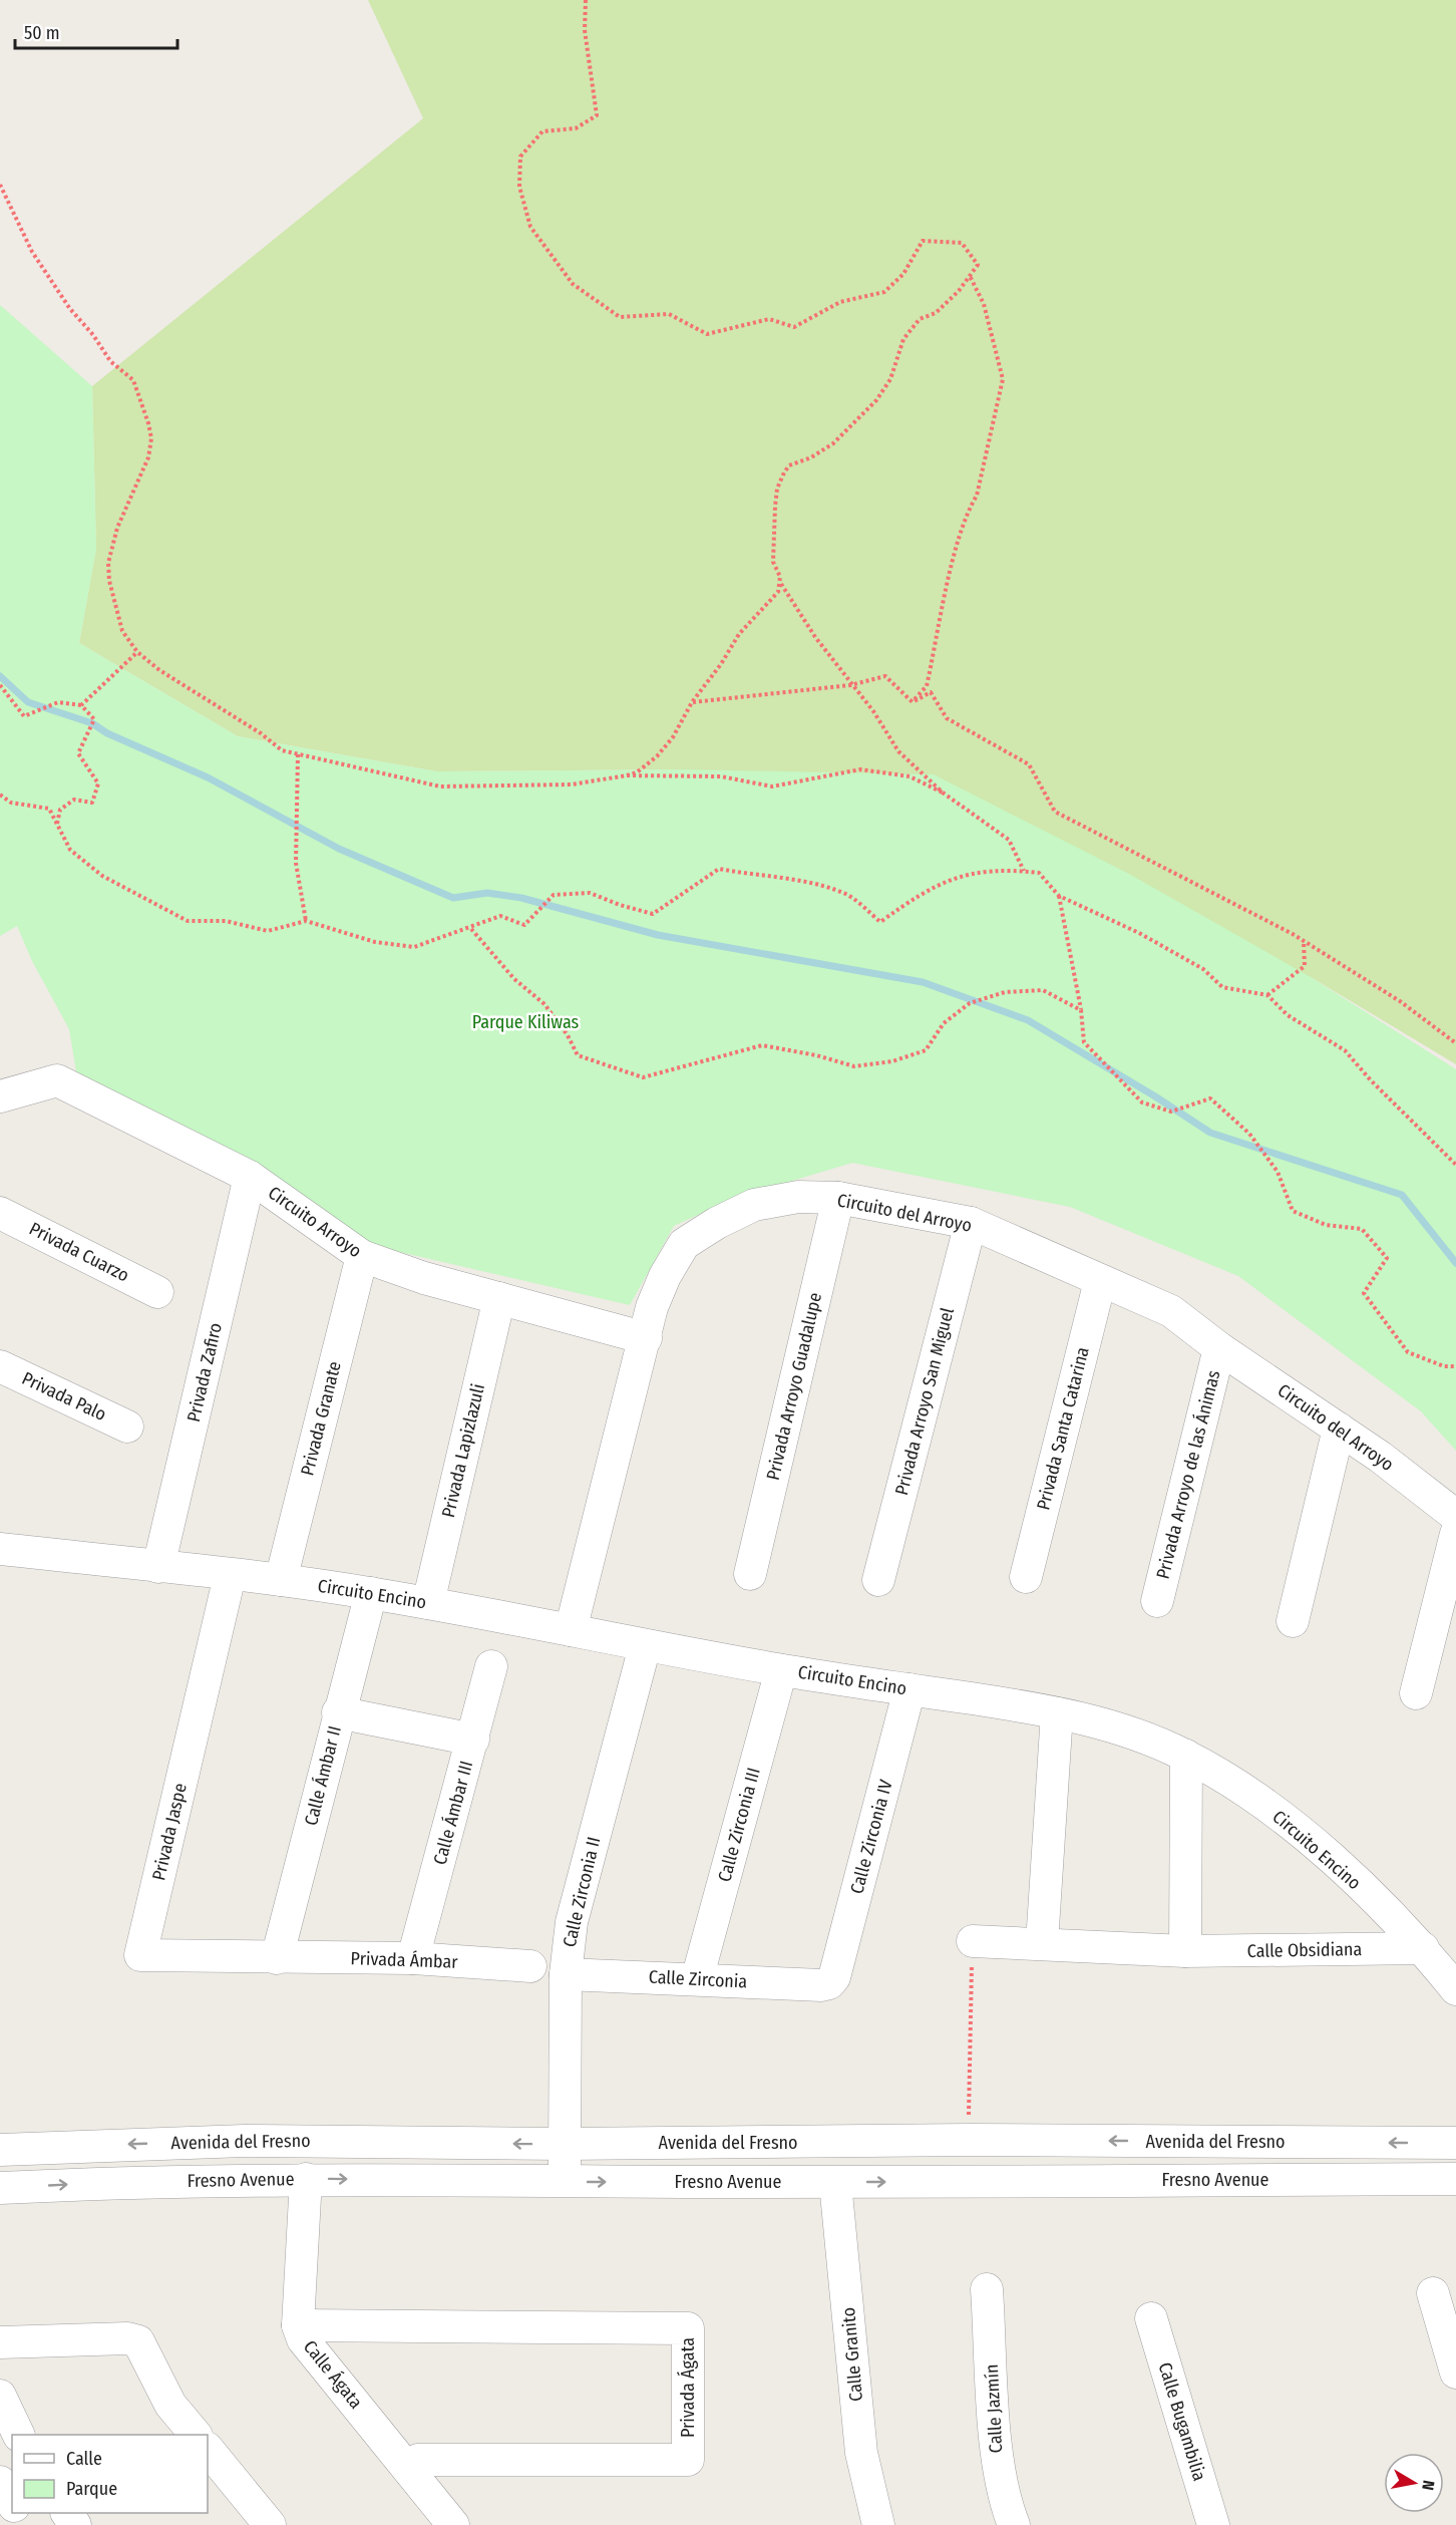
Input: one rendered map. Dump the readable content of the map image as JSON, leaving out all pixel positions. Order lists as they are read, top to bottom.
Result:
{
  "streets": {
    "street": [
      "Circuito del Arroyo",
      "Circuito Arroyo",
      "Privada Cuarzo",
      "Privada Zafiro",
      "Privada Arroyo Guadalupe",
      "Privada Palo",
      "Privada Arroyo San Miguel",
      "Privada Granate",
      "Privada Santa Catarina",
      "Privada Lapizlazuli",
      "Privada Arroyo de las Ánimas",
      "Circuito Encino",
      "Calle Ámbar II",
      "Calle Ámbar III",
      "Calle Zirconia III",
      "Privada Jaspe",
      "Calle Zirconia IV",
      "Calle Zirconia II",
      "Calle Obsidiana",
      "Privada Ámbar",
      "Calle Zirconia",
      "Avenida del Fresno",
      "Fresno Avenue",
      "Calle Granito",
      "Calle Ágata",
      "Privada Ágata",
      "Calle Jazmín",
      "Calle Bugambilia"
    ]
  },
  "crossings": [
    ["Circuito del Arroyo", "Circuito Arroyo"],
    ["Circuito del Arroyo", "Privada Arroyo Guadalupe"],
    ["Circuito del Arroyo", "Privada Arroyo San Miguel"],
    ["Circuito del Arroyo", "Privada Santa Catarina"],
    ["Circuito del Arroyo", "Privada Arroyo de las Ánimas"],
    ["Circuito del Arroyo", "Circuito Encino"],
    ["Circuito Arroyo", "Privada Zafiro"],
    ["Circuito Arroyo", "Privada Granate"],
    ["Circuito Arroyo", "Privada Lapizlazuli"],
    ["Privada Zafiro", "Circuito Encino"],
    ["Privada Granate", "Circuito Encino"],
    ["Privada Lapizlazuli", "Circuito Encino"],
    ["Circuito Encino", "Calle Ámbar II"],
    ["Circuito Encino", "Calle Zirconia III"],
    ["Circuito Encino", "Privada Jaspe"],
    ["Circuito Encino", "Calle Zirconia IV"],
    ["Circuito Encino", "Calle Zirconia II"],
    ["Circuito Encino", "Calle Obsidiana"],
    ["Calle Ámbar II", "Privada Jaspe"],
    ["Calle Ámbar II", "Privada Ámbar"],
    ["Calle Ámbar III", "Privada Ámbar"],
    ["Calle Zirconia III", "Calle Zirconia"],
    ["Privada Jaspe", "Privada Ámbar"],
    ["Calle Zirconia IV", "Calle Zirconia"],
    ["Calle Zirconia II", "Calle Zirconia"],
    ["Calle Zirconia II", "Avenida del Fresno"],
    ["Calle Zirconia II", "Fresno Avenue"],
    ["Fresno Avenue", "Calle Granito"],
    ["Fresno Avenue", "Calle Ágata"],
    ["Calle Ágata", "Privada Ágata"]
  ],
  "one_way": ["Avenida del Fresno", "Fresno Avenue"],
  "parks": ["Parque Kiliwas"],
  "legend": ["Calle", "Parque"],
  "scale_bar": "50 m",
  "north": "right"
}
